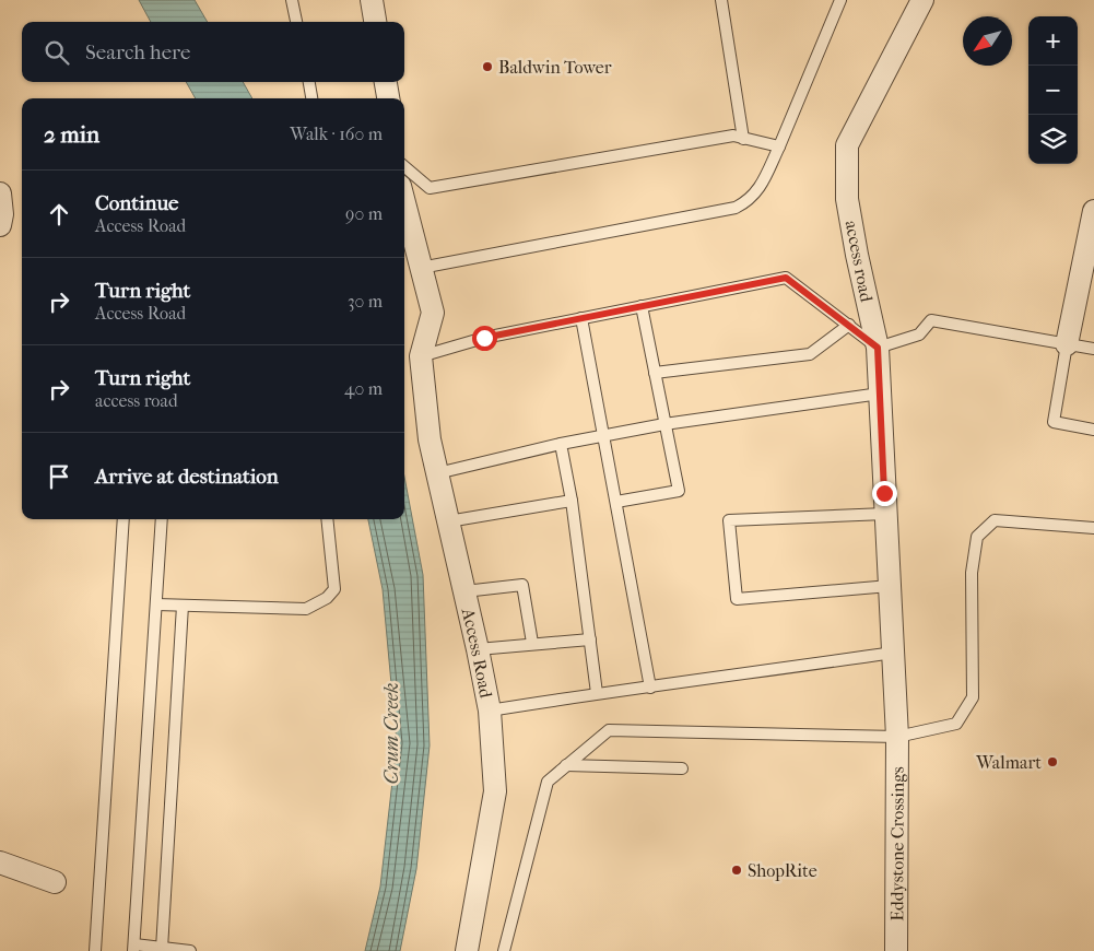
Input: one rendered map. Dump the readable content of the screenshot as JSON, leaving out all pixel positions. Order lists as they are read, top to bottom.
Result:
{
  "streets": {
    "street": ["access road", "Access Road", "Eddystone Crossings"]
  },
  "crossings": [
    ["access road", "Access Road"],
    ["access road", "Eddystone Crossings"]
  ],
  "water": ["Crum Creek"],
  "places": ["Baldwin Tower", "Walmart", "ShopRite"],
  "north": "bottom left",
  "page": {
    "map_buttons": ["+", "−"],
    "search": "Search here",
    "heading": ["2 min", "Walk · 160 m"],
    "list": [
      ["Continue", "Access Road", "90 m"],
      ["Turn right", "Access Road", "30 m"],
      ["Turn right", "access road", "40 m"],
      "Arrive at destination"
    ]
  }
}
